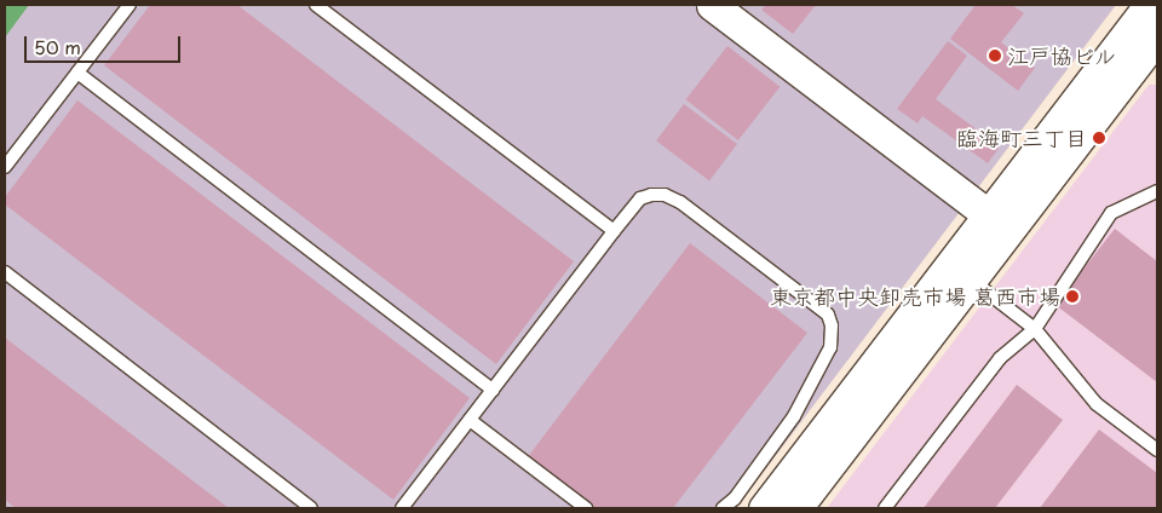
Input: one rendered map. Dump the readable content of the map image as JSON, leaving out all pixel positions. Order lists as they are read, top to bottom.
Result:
{
  "places": ["江戸協ビル", "臨海町三丁目", "東京都中央卸売市場 葛西市場"],
  "scale_bar": "50 m"
}
